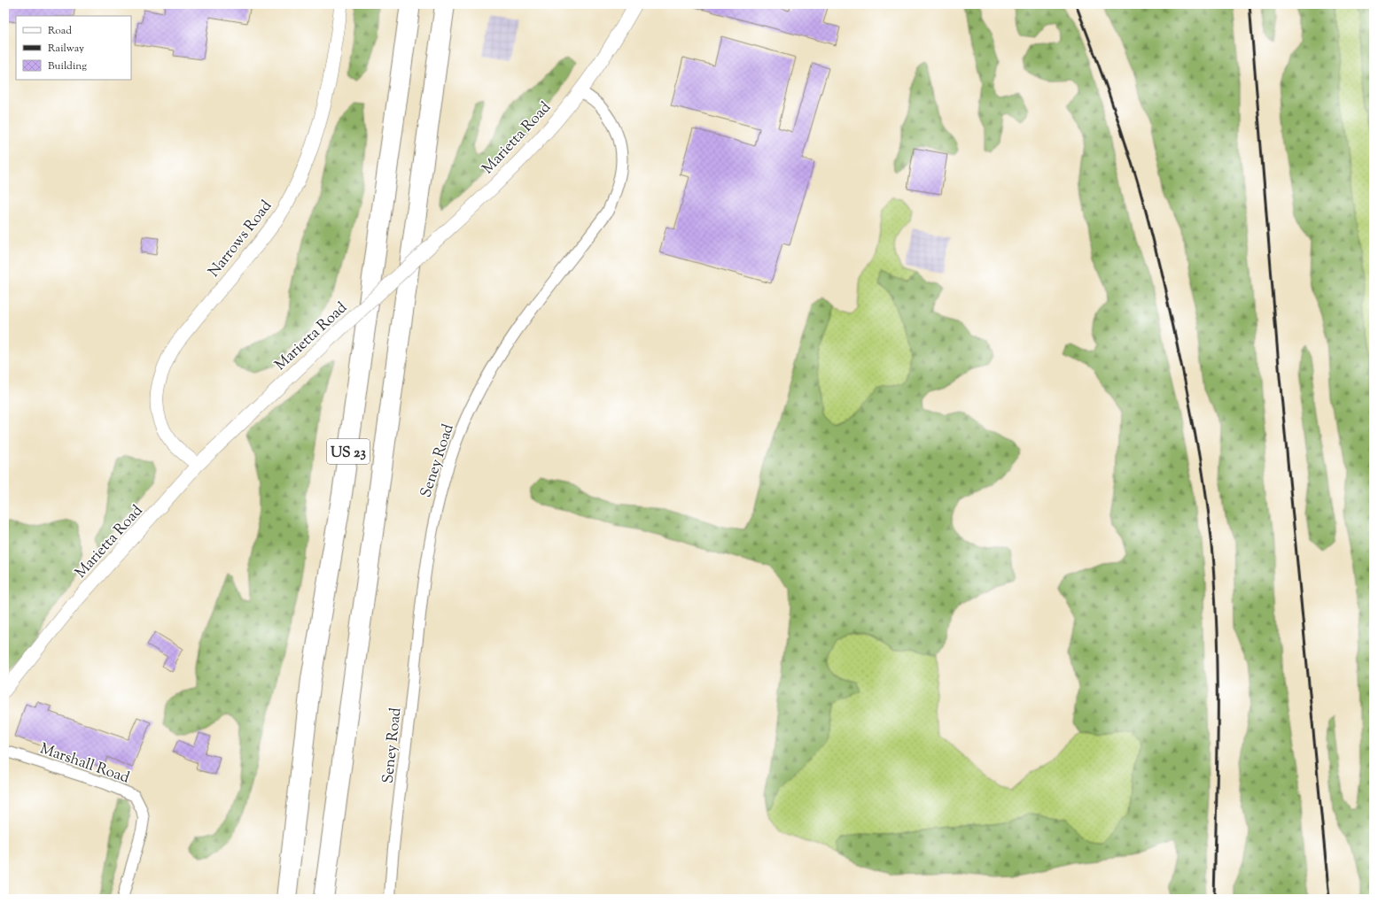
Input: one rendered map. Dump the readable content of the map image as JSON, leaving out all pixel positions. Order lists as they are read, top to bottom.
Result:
{
  "streets": {
    "highway": ["US 23"],
    "street": [
      "Marietta Road",
      "Narrows Road",
      "Seney Road",
      "Marshall Road"
    ]
  },
  "crossings": [
    ["Marietta Road", "Narrows Road"],
    ["Marietta Road", "Seney Road"]
  ],
  "legend": ["Road", "Railway", "Building"]
}
